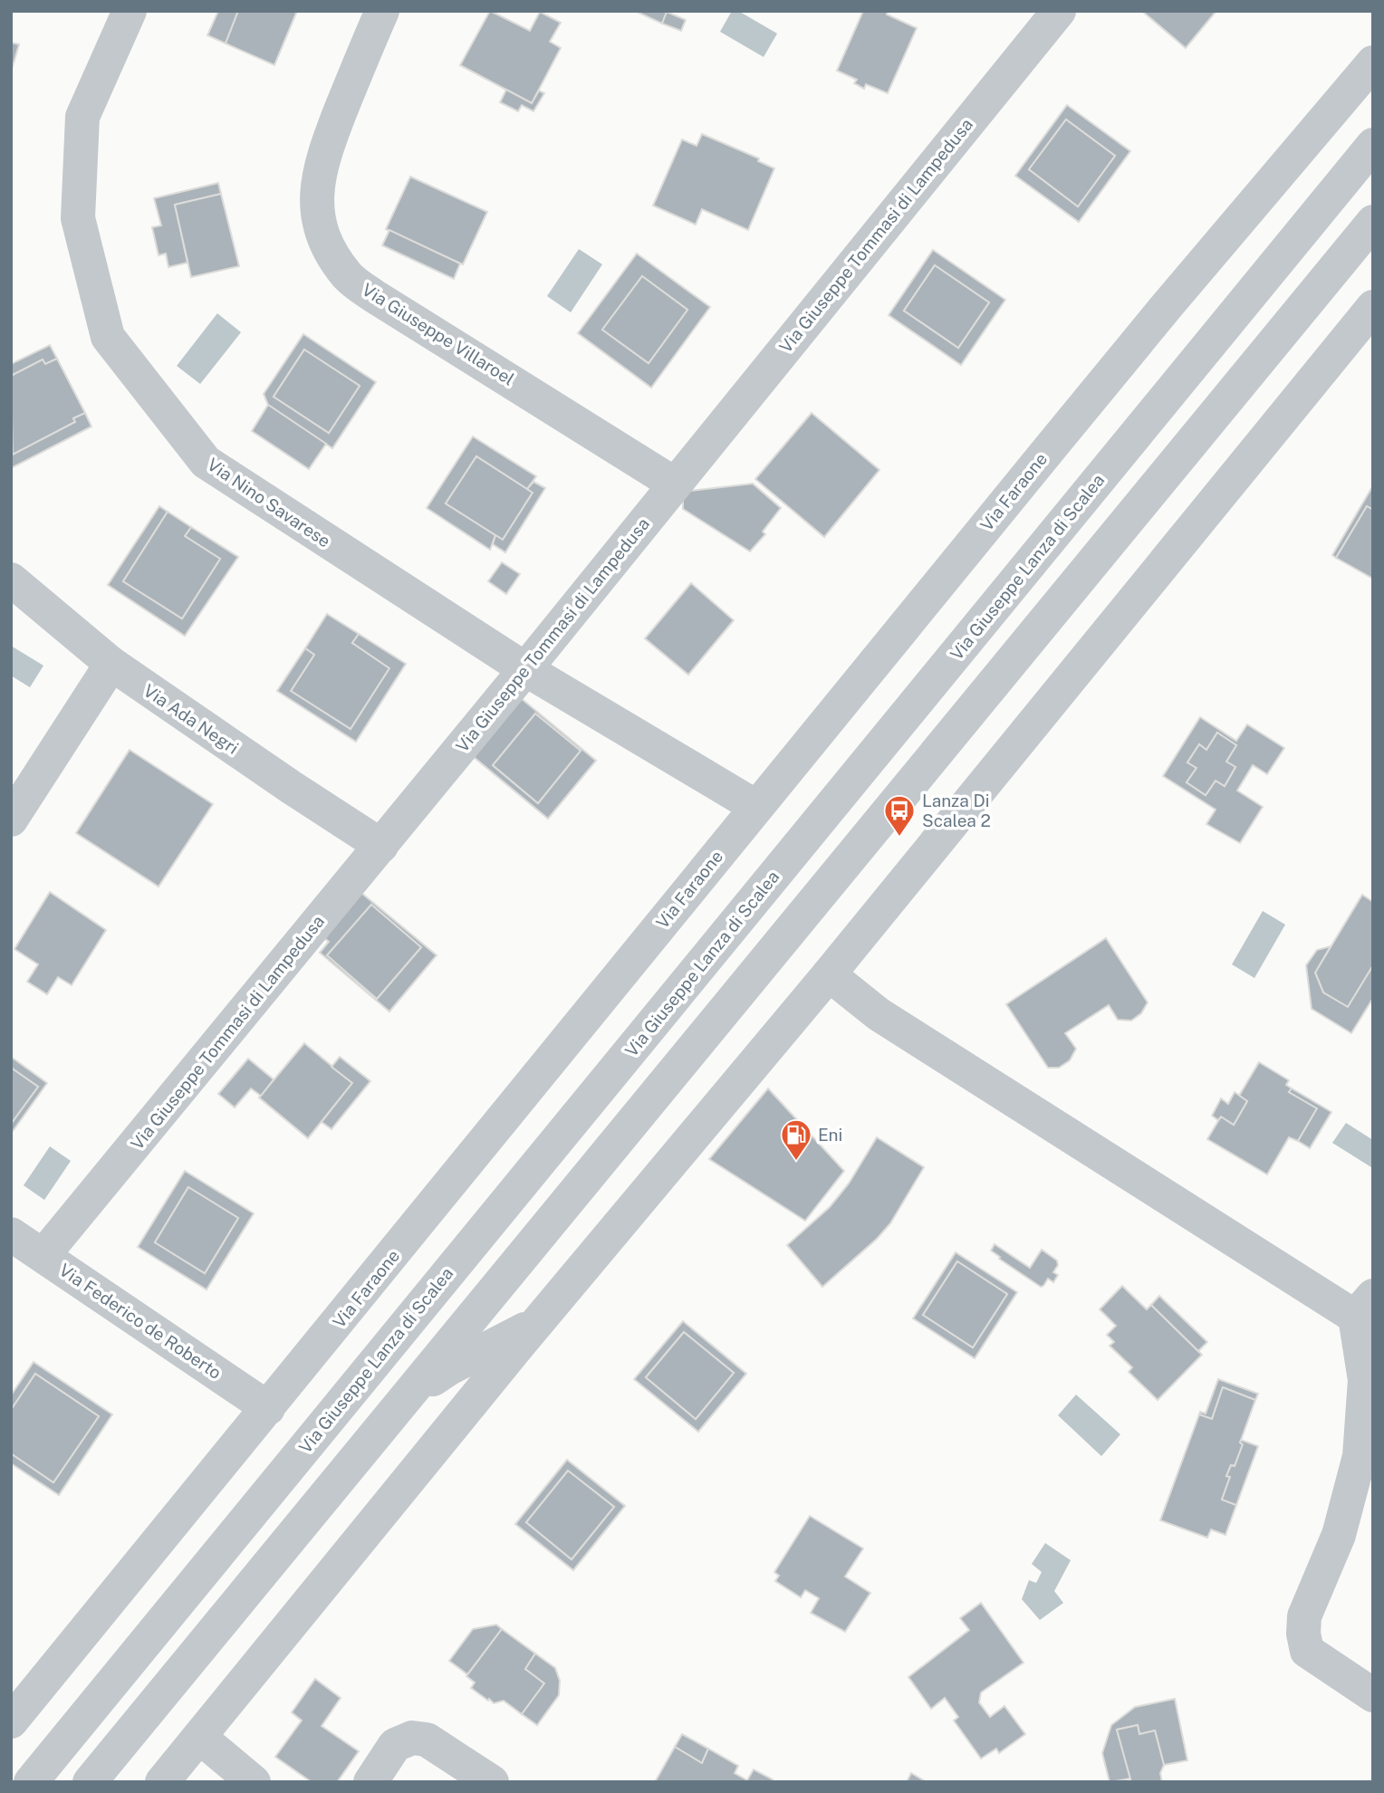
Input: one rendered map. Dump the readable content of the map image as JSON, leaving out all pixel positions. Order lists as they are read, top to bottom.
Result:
{
  "streets": {
    "street": [
      "Via Giuseppe Tommasi di Lampedusa",
      "Via Giuseppe Villaroel",
      "Via Faraone",
      "Via Nino Savarese",
      "Via Giuseppe Lanza di Scalea",
      "Via Ada Negri",
      "Via Federico de Roberto"
    ]
  },
  "crossings": [
    ["Via Giuseppe Tommasi di Lampedusa", "Via Giuseppe Villaroel"],
    ["Via Giuseppe Tommasi di Lampedusa", "Via Nino Savarese"],
    ["Via Giuseppe Tommasi di Lampedusa", "Via Ada Negri"],
    ["Via Giuseppe Tommasi di Lampedusa", "Via Federico de Roberto"],
    ["Via Faraone", "Via Nino Savarese"],
    ["Via Faraone", "Via Federico de Roberto"]
  ],
  "places": {
    "bus stop": ["Lanza Di Scalea 2"],
    "fuel station": ["Eni"]
  }
}
